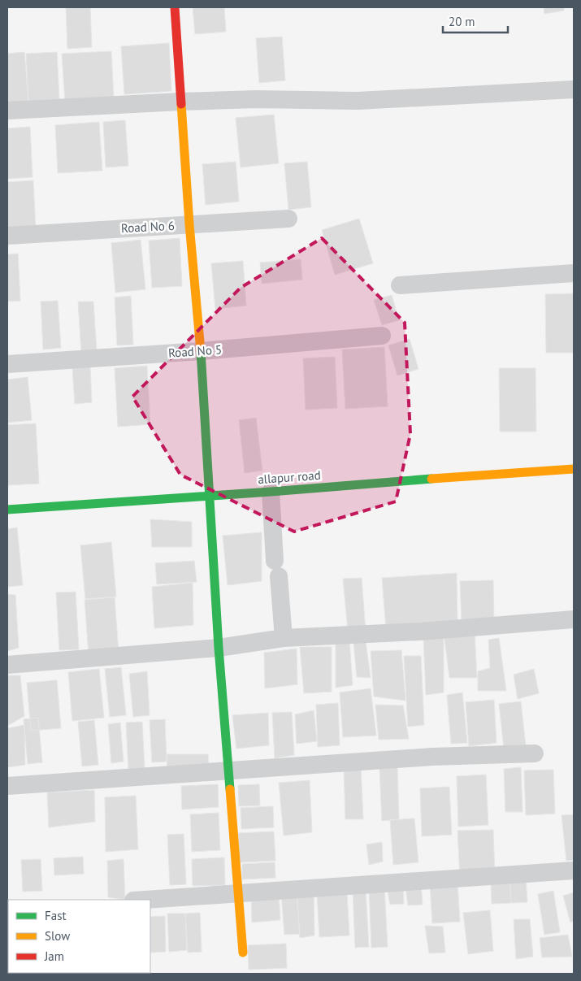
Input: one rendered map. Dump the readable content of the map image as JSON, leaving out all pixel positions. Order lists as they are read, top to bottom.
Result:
{
  "streets": {
    "street": ["Road No 6", "Road No 5", "allapur road"]
  },
  "legend": ["Fast", "Slow", "Jam"],
  "scale_bar": "20 m"
}
